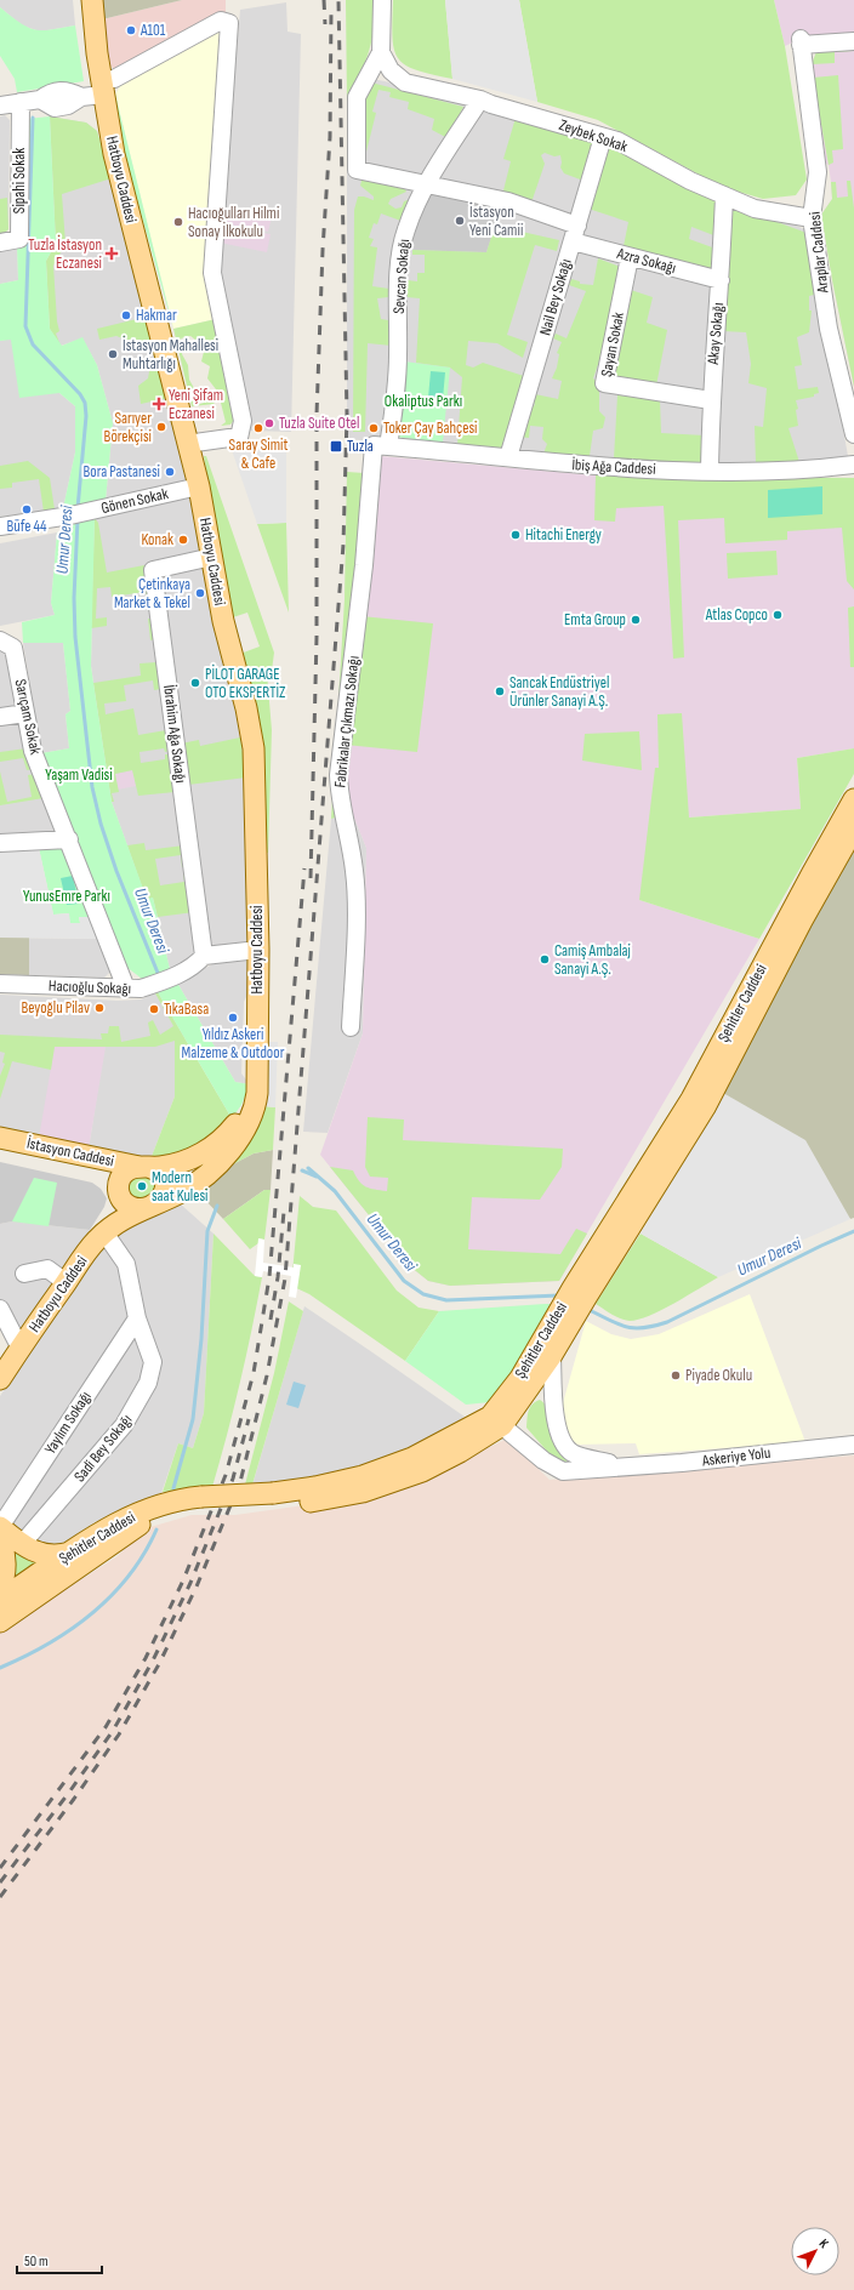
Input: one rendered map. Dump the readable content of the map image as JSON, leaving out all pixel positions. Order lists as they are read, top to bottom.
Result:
{
  "streets": {
    "main road": ["Hatboyu Caddesi", "Şehitler Caddesi", "İstasyon Caddesi"],
    "street": [
      "Zeybek Sokak",
      "Sipahi Sokak",
      "Araplar Caddesi",
      "Azra Sokağı",
      "Sevcan Sokağı",
      "Nail Bey Sokağı",
      "Akay Sokağı",
      "Şayan Sokak",
      "İbiş Ağa Caddesi",
      "Gönen Sokak",
      "Sarıçam Sokak",
      "Fabrikalar Çıkmazı Sokağı",
      "İbrahim Ağa Sokağı",
      "Hacıoğlu Sokağı",
      "Yaylım Sokağı",
      "Sadi Bey Sokağı",
      "Askeriye Yolu"
    ]
  },
  "crossings": [
    ["Zeybek Sokak", "Araplar Caddesi"],
    ["Zeybek Sokak", "Sevcan Sokağı"],
    ["Zeybek Sokak", "Nail Bey Sokağı"],
    ["Zeybek Sokak", "Akay Sokağı"],
    ["Hatboyu Caddesi", "Gönen Sokak"],
    ["Hatboyu Caddesi", "İbrahim Ağa Sokağı"],
    ["Hatboyu Caddesi", "İstasyon Caddesi"],
    ["Hatboyu Caddesi", "Sadi Bey Sokağı"],
    ["Azra Sokağı", "Nail Bey Sokağı"],
    ["Azra Sokağı", "Akay Sokağı"],
    ["Azra Sokağı", "Şayan Sokak"],
    ["Sevcan Sokağı", "İbiş Ağa Caddesi"],
    ["Sevcan Sokağı", "Fabrikalar Çıkmazı Sokağı"],
    ["Nail Bey Sokağı", "İbiş Ağa Caddesi"],
    ["Akay Sokağı", "Şayan Sokak"],
    ["Akay Sokağı", "İbiş Ağa Caddesi"],
    ["İbiş Ağa Caddesi", "Fabrikalar Çıkmazı Sokağı"],
    ["Sarıçam Sokak", "Hacıoğlu Sokağı"],
    ["İbrahim Ağa Sokağı", "Hacıoğlu Sokağı"],
    ["Şehitler Caddesi", "Askeriye Yolu"],
    ["Yaylım Sokağı", "Sadi Bey Sokağı"]
  ],
  "water": ["Umur Deresi"],
  "parks": ["Okaliptus Parkı", "Yaşam Vadisi", "YunusEmre Parkı"],
  "places": {
    "other": [
      "A101",
      "İstasyon Yeni Camii",
      "Hacıoğulları Hilmi Sonay İlkokulu",
      "Hakmar",
      "İstasyon Mahallesi Muhtarlığı",
      "Tuzla Suite Otel",
      "Sarıyer Börekçisi",
      "Saray Simit & Cafe",
      "Toker Çay Bahçesi",
      "Bora Pastanesi",
      "Büfe 44",
      "Hitachi Energy",
      "Konak",
      "Çetinkaya Market & Tekel",
      "Atlas Copco",
      "Emta Group",
      "PİLOT GARAGE OTO EKSPERTİZ",
      "Sancak Endüstriyel Ürünler Sanayi A.Ş.",
      "Camiş Ambalaj Sanayi A.Ş.",
      "Beyoğlu Pilav",
      "TıkaBasa",
      "Yıldız Askeri Malzeme & Outdoor",
      "Modern saat Kulesi",
      "Piyade Okulu"
    ],
    "health": ["Tuzla İstasyon Eczanesi", "Yeni Şifam Eczanesi"],
    "transit": ["Tuzla"]
  },
  "scale_bar": "50 m",
  "north": "top right"
}
